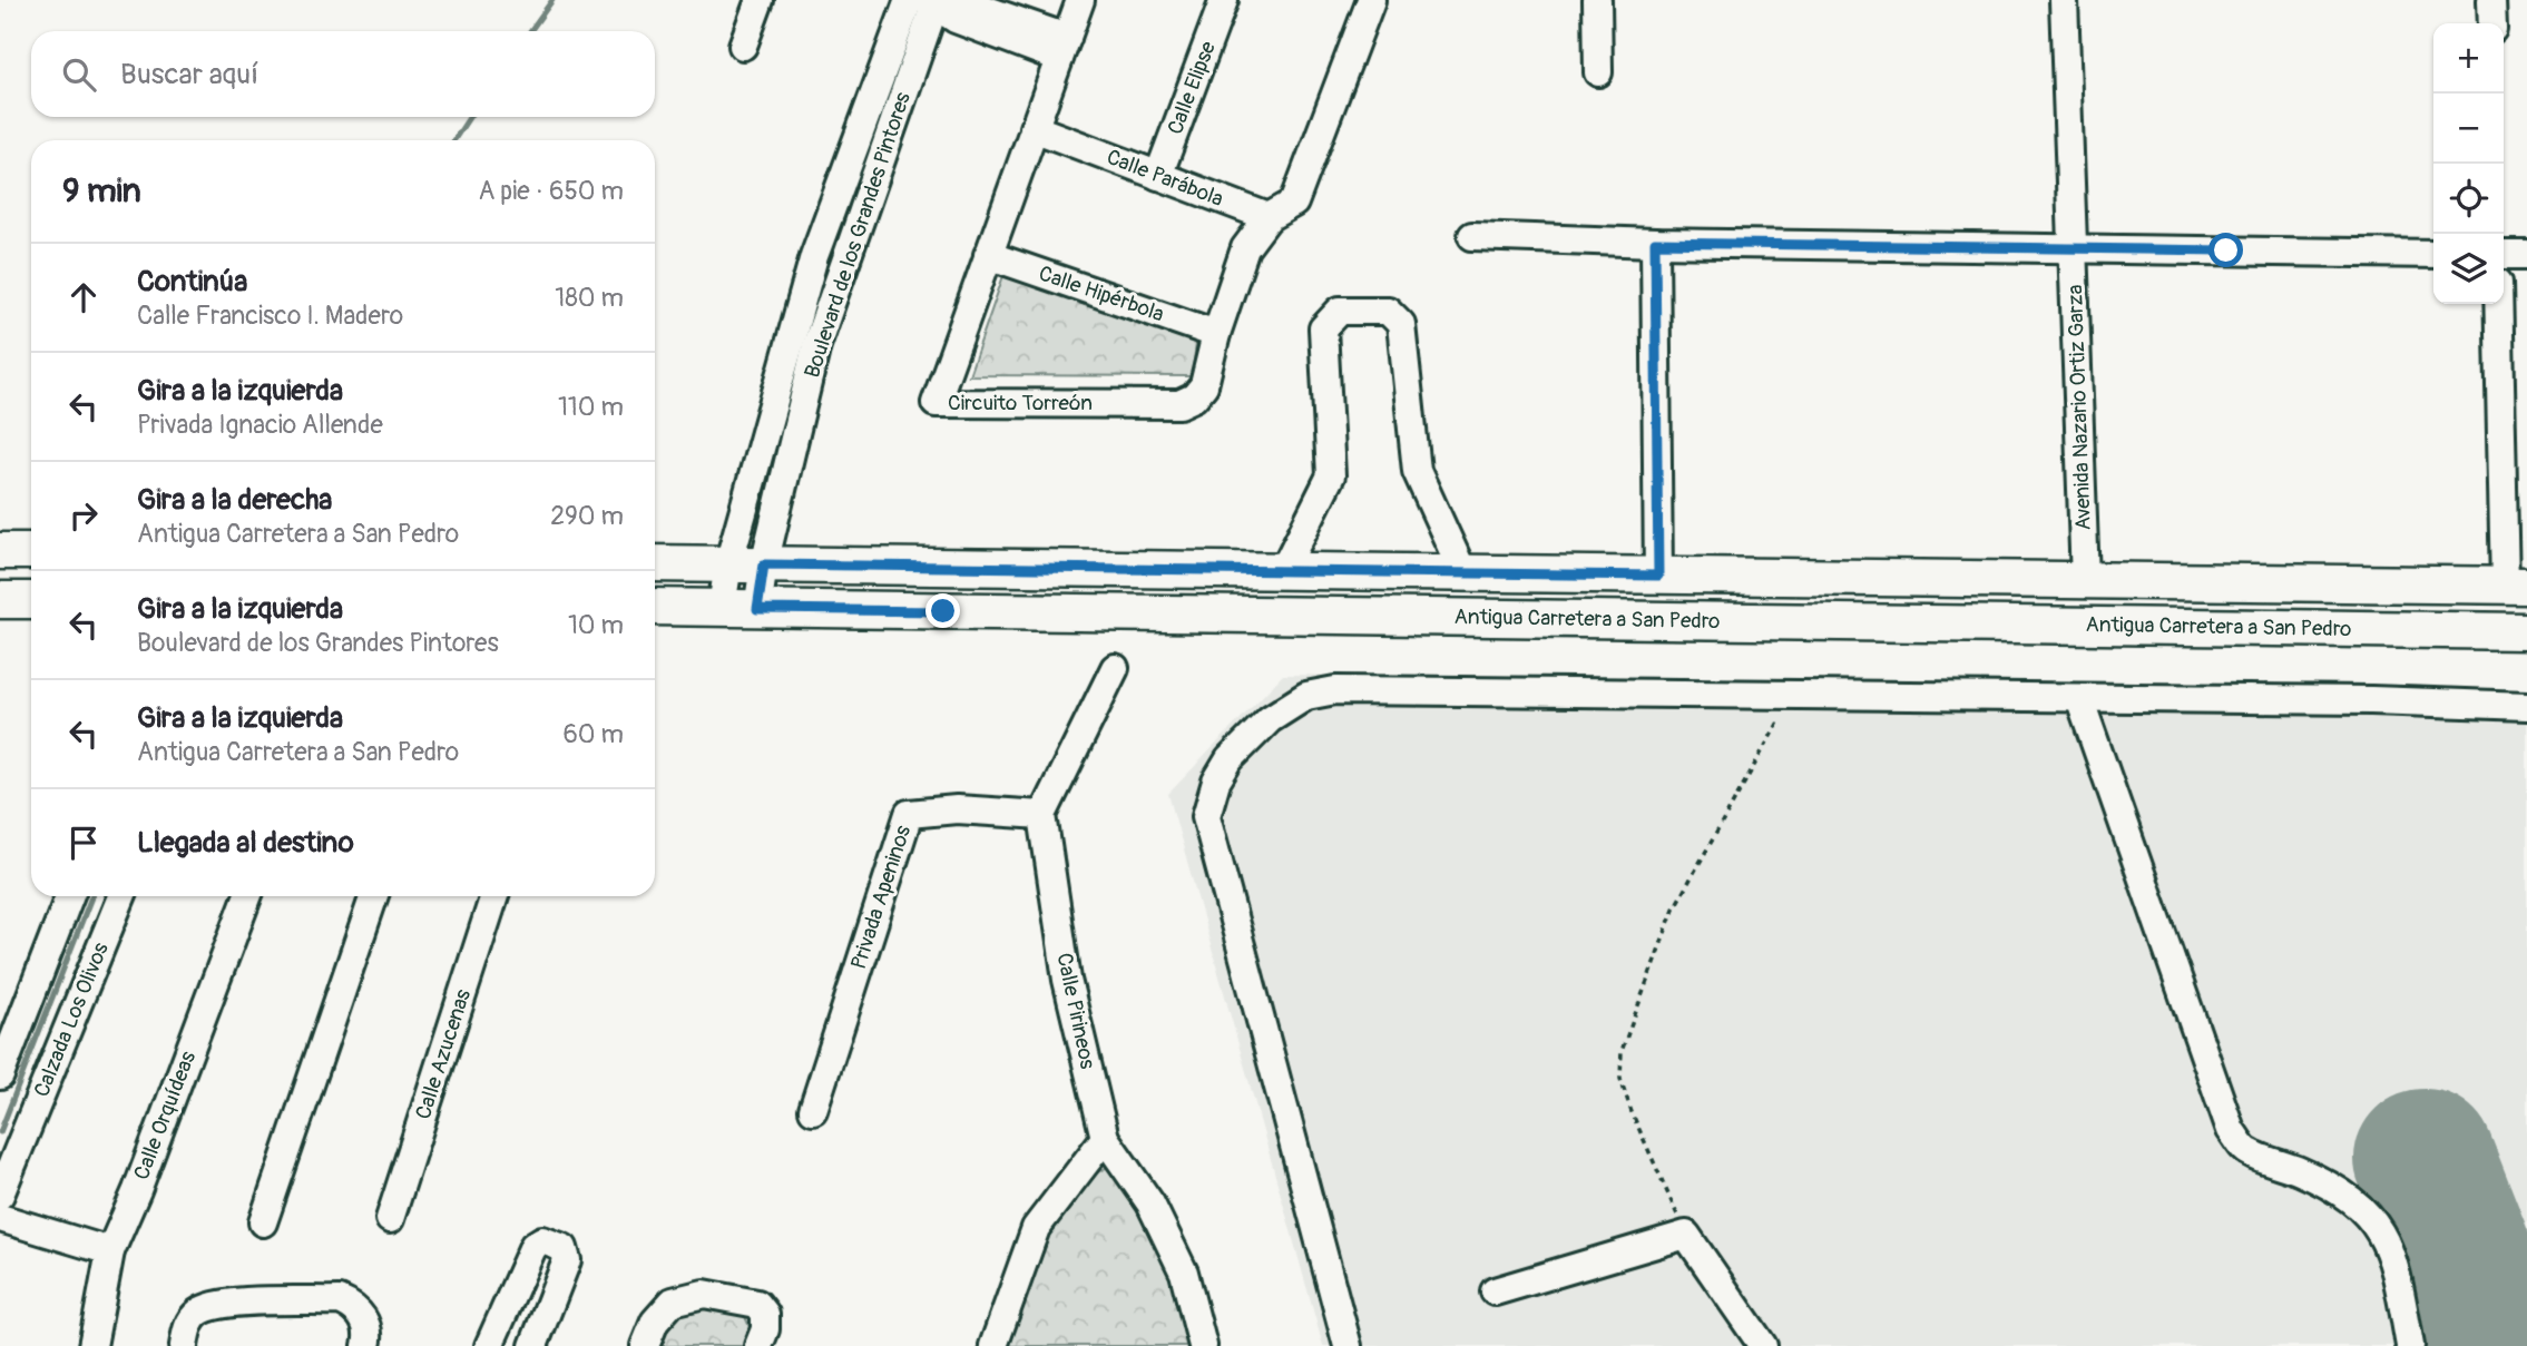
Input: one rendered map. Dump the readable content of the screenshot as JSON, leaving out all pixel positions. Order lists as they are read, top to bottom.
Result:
{
  "streets": {
    "main road": ["Antigua Carretera a San Pedro"],
    "street": [
      "Calle Elipse",
      "Calle Parábola",
      "Boulevard de los Grandes Pintores",
      "Calle Hipérbola",
      "Circuito Torreón",
      "Avenida Nazario Ortiz Garza",
      "Privada Apeninos",
      "Calle Pirineos",
      "Calzada Los Olivos",
      "Calle Azucenas",
      "Calle Orquídeas"
    ]
  },
  "crossings": [
    ["Calle Elipse", "Calle Parábola"],
    ["Calle Parábola", "Circuito Torreón"],
    ["Boulevard de los Grandes Pintores", "Antigua Carretera a San Pedro"],
    ["Calle Hipérbola", "Circuito Torreón"],
    ["Avenida Nazario Ortiz Garza", "Antigua Carretera a San Pedro"],
    ["Privada Apeninos", "Calle Pirineos"]
  ],
  "page": {
    "map_buttons": ["+", "−"],
    "search": "Buscar aquí",
    "heading": ["9 min", "A pie · 650 m"],
    "list": [
      ["Continúa", "Calle Francisco I. Madero", "180 m"],
      ["Gira a la izquierda", "Privada Ignacio Allende", "110 m"],
      ["Gira a la derecha", "Antigua Carretera a San Pedro", "290 m"],
      ["Gira a la izquierda", "Boulevard de los Grandes Pintores", "10 m"],
      ["Gira a la izquierda", "Antigua Carretera a San Pedro", "60 m"],
      "Llegada al destino"
    ]
  }
}
